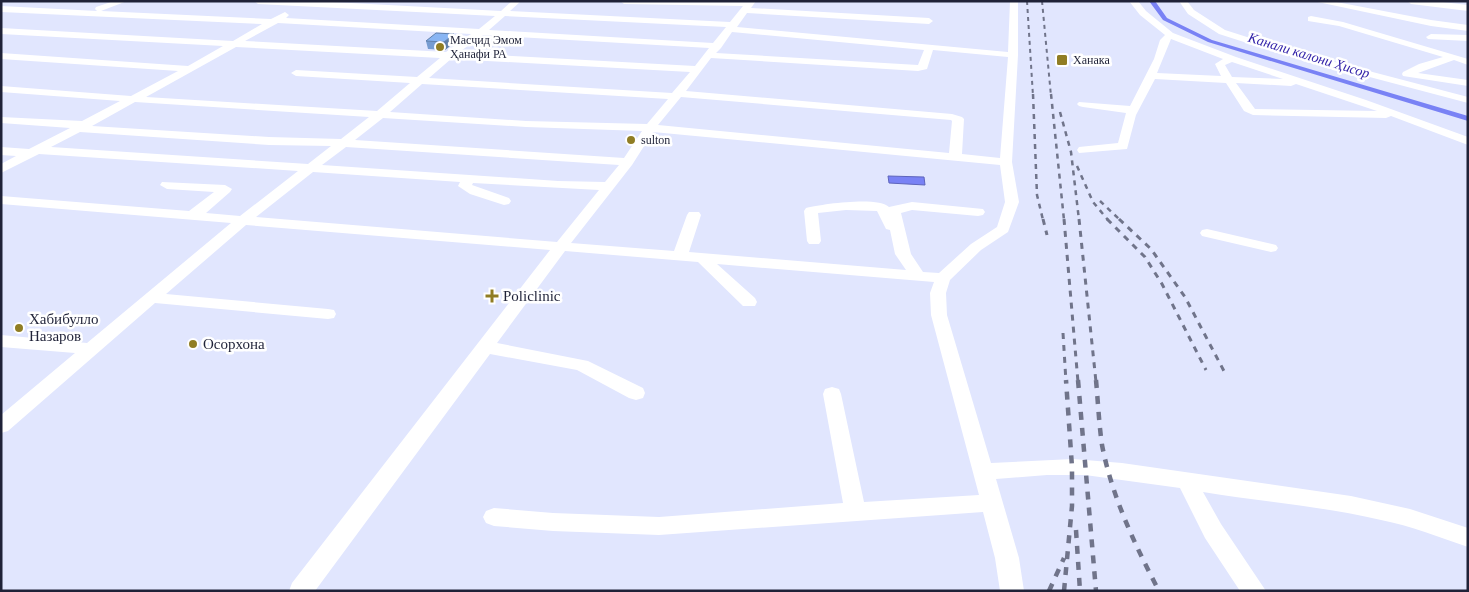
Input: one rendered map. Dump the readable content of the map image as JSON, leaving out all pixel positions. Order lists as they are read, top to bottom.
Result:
{
  "water": ["Канали калони Ҳисор"],
  "places": {
    "other": [
      "Масҷид Эмом Ҳанафи РА",
      "sulton",
      "Хабибулло Назаров",
      "Осорхона"
    ],
    "transit": ["Ханака"],
    "health": ["Policlinic"]
  }
}
